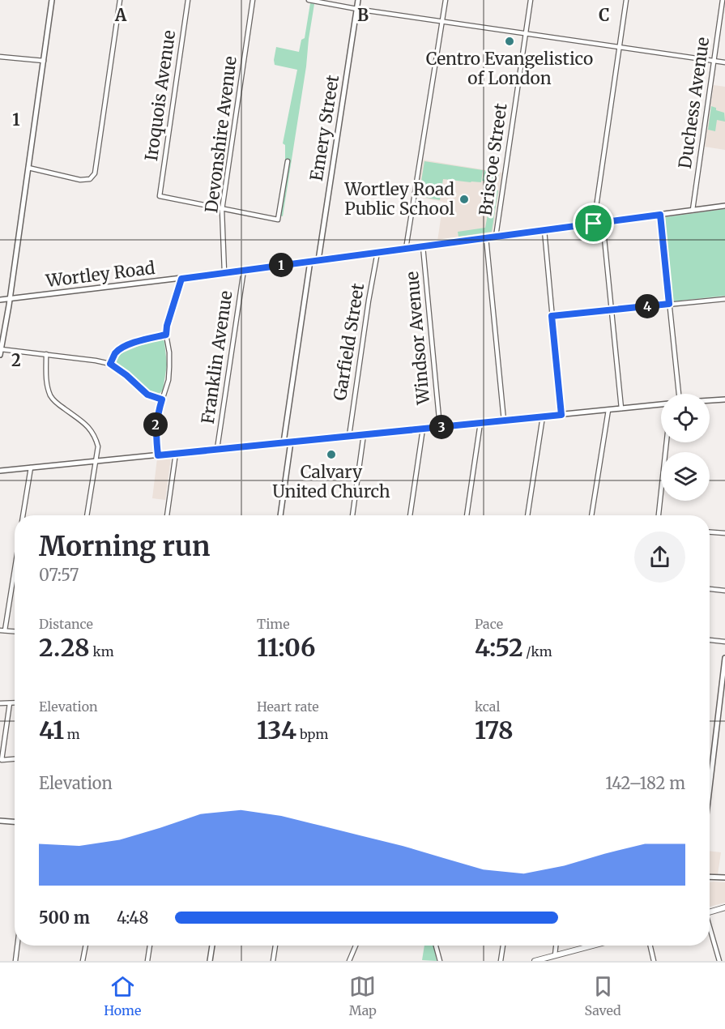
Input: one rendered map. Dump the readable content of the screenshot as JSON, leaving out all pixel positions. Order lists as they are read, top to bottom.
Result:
{
  "streets": {
    "street": [
      "Iroquois Avenue",
      "Duchess Avenue",
      "Emery Street",
      "Devonshire Avenue",
      "Briscoe Street",
      "Wortley Road",
      "Windsor Avenue",
      "Garfield Street",
      "Franklin Avenue"
    ]
  },
  "crossings": [
    ["Iroquois Avenue", "Devonshire Avenue"],
    ["Duchess Avenue", "Wortley Road"],
    ["Emery Street", "Wortley Road"],
    ["Devonshire Avenue", "Wortley Road"],
    ["Briscoe Street", "Wortley Road"],
    ["Wortley Road", "Windsor Avenue"],
    ["Wortley Road", "Garfield Street"],
    ["Wortley Road", "Franklin Avenue"]
  ],
  "places": ["Centro Evangelistico of London", "Wortley Road Public School", "Calvary United Church"],
  "page": {
    "pins": [
      "1",
      "4",
      "2",
      "3"
    ],
    "heading": ["Morning run", "07:57"],
    "stats": [
      ["Distance", "2.28 km"],
      ["Time", "11:06"],
      ["Pace", "4:52 /km"],
      ["Elevation", "41 m"],
      ["Heart rate", "134 bpm"],
      ["kcal", "178"]
    ],
    "chart": ["Elevation", "142–182 m"],
    "list": [
      {
        "name": "500 m",
        "note": "4:48"
      }
    ],
    "tabs": ["Home", "Map", "Saved"]
  },
  "grid": {
    "columns": ["A", "B", "C"],
    "rows": ["1", "2"]
  }
}
